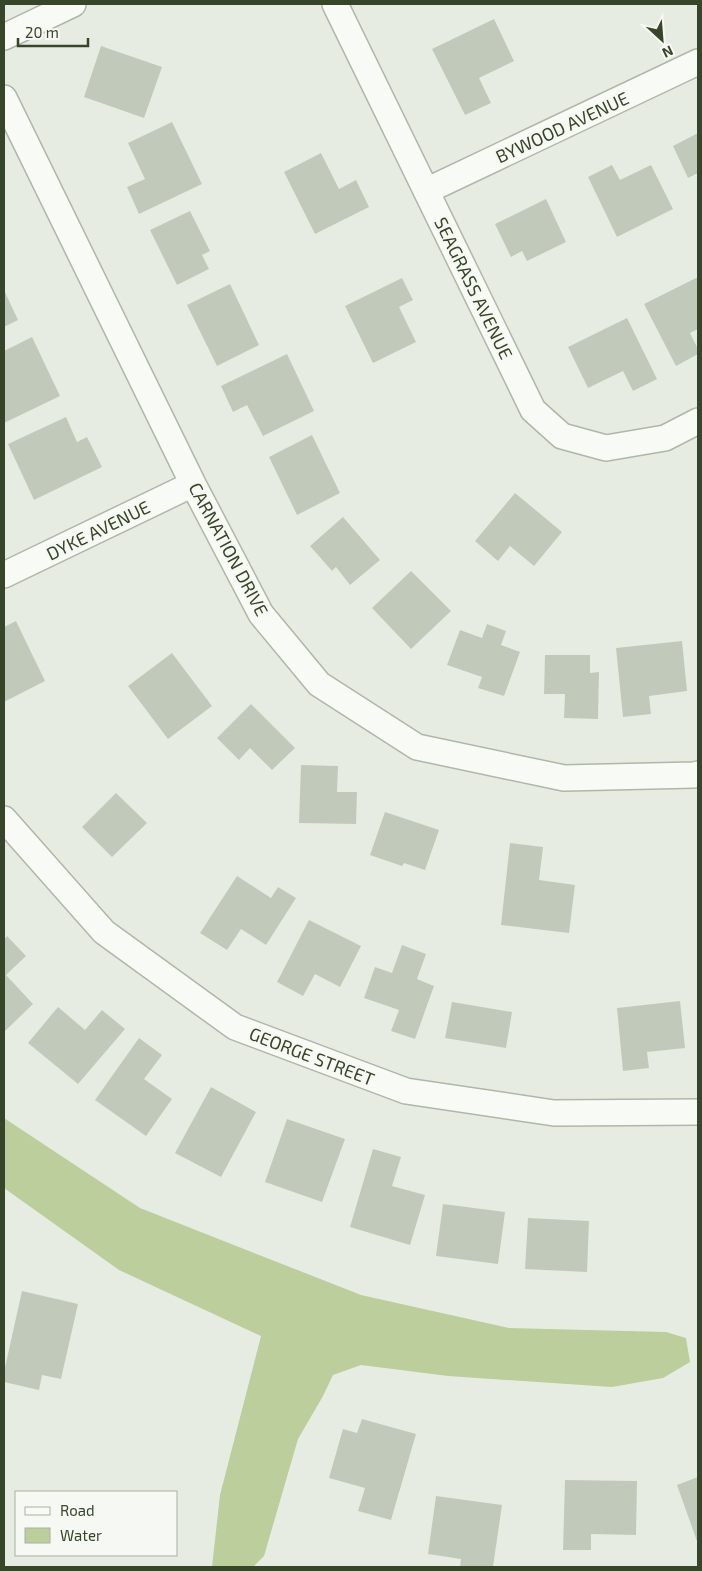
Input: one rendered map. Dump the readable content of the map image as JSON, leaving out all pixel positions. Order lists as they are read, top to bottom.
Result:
{
  "streets": {
    "street": [
      "BYWOOD AVENUE",
      "SEAGRASS AVENUE",
      "DYKE AVENUE",
      "CARNATION DRIVE",
      "GEORGE STREET"
    ]
  },
  "crossings": [
    ["BYWOOD AVENUE", "SEAGRASS AVENUE"],
    ["DYKE AVENUE", "CARNATION DRIVE"]
  ],
  "legend": ["Road", "Water"],
  "scale_bar": "20 m",
  "north": "bottom right"
}
